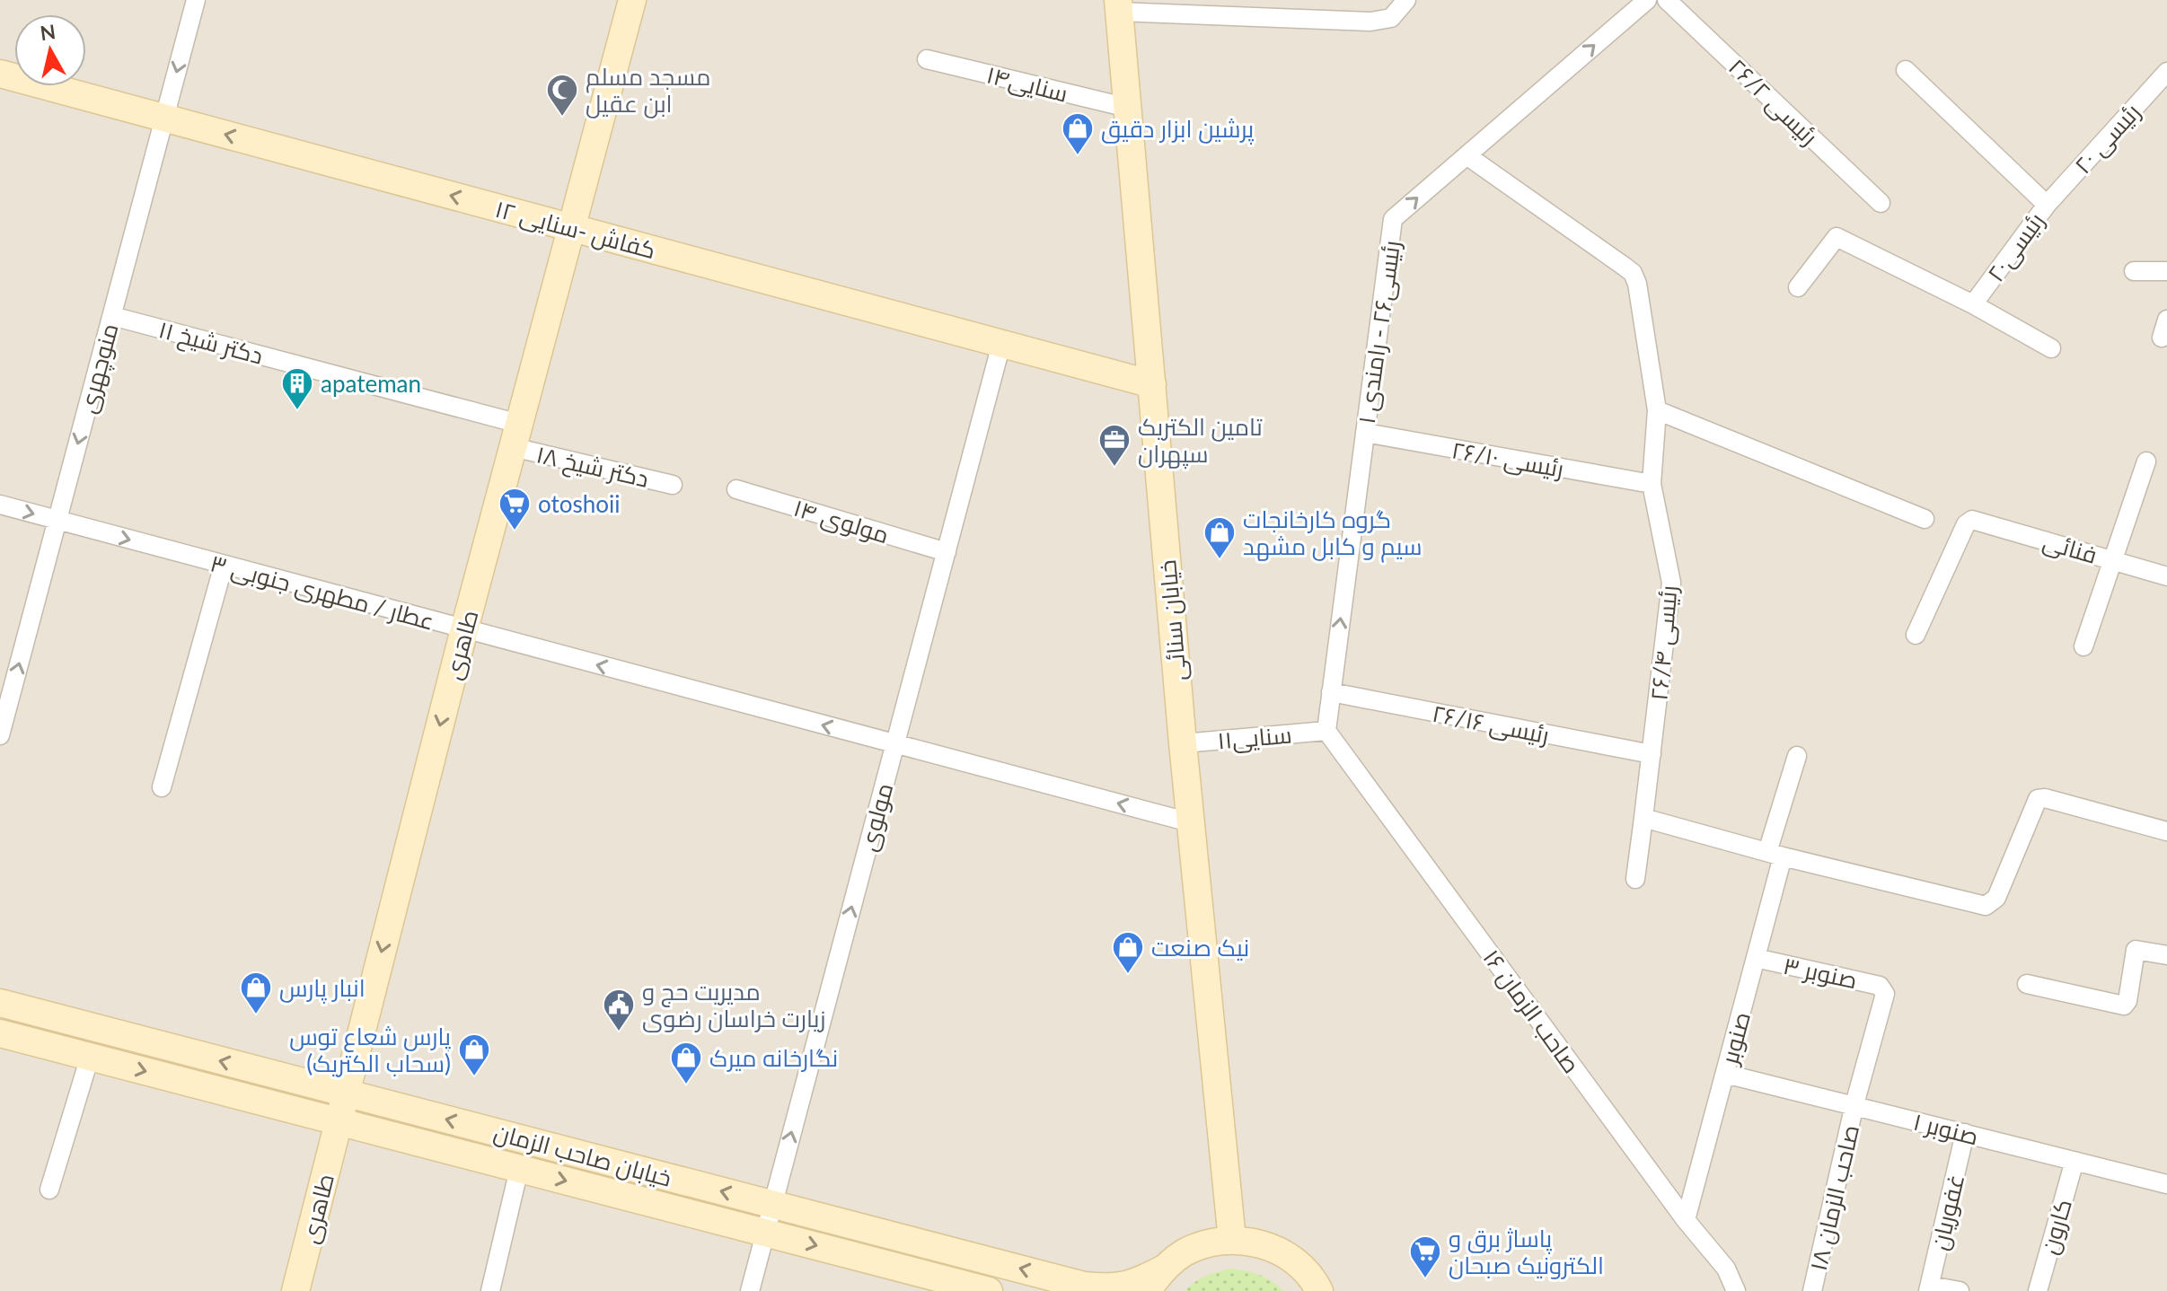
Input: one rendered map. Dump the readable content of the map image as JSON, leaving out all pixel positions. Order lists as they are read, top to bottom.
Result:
{
  "streets": {
    "street": [
      "سنایی۱۴",
      "رئیسی ۲۶/۲",
      "رئیسی ۲۰",
      "کفاش -سنایی ۱۲",
      "رئیسی۲۰",
      "رئیسی۲۶ - رامندی ۱",
      "دکتر شیخ ۱۱",
      "منوچهری",
      "رئیسی ۲۶/۱۰",
      "دکتر شیخ ۱۸",
      "مولوی ۱۴",
      "فنائی",
      "عطار / مطهری جنوبی ۳",
      "خیابان سنائی",
      "رئیسی ۲۶/۴",
      "طاهری",
      "رئیسی ۲۶/۱۶",
      "سنایی۱۱",
      "مولوی",
      "صنوبر ۳",
      "صاحب الزمان ۱۶",
      "صنوبر",
      "صنوبر ۱",
      "خیابان صاحب الزمان",
      "صاحب الزمان ۱۸",
      "غفوریان",
      "کارون"
    ]
  },
  "crossings": [
    ["سنایی۱۴", "خیابان سنائی"],
    ["رئیسی ۲۰", "رئیسی۲۰"],
    ["کفاش -سنایی ۱۲", "منوچهری"],
    ["کفاش -سنایی ۱۲", "خیابان سنائی"],
    ["کفاش -سنایی ۱۲", "طاهری"],
    ["کفاش -سنایی ۱۲", "مولوی"],
    ["رئیسی۲۶ - رامندی ۱", "رئیسی ۲۶/۱۰"],
    ["رئیسی۲۶ - رامندی ۱", "رئیسی ۲۶/۴"],
    ["رئیسی۲۶ - رامندی ۱", "رئیسی ۲۶/۱۶"],
    ["رئیسی۲۶ - رامندی ۱", "سنایی۱۱"],
    ["رئیسی۲۶ - رامندی ۱", "صاحب الزمان ۱۶"],
    ["دکتر شیخ ۱۱", "منوچهری"],
    ["دکتر شیخ ۱۱", "دکتر شیخ ۱۸"],
    ["دکتر شیخ ۱۱", "طاهری"],
    ["منوچهری", "عطار / مطهری جنوبی ۳"],
    ["رئیسی ۲۶/۱۰", "رئیسی ۲۶/۴"],
    ["دکتر شیخ ۱۸", "طاهری"],
    ["مولوی ۱۴", "مولوی"],
    ["عطار / مطهری جنوبی ۳", "خیابان سنائی"],
    ["عطار / مطهری جنوبی ۳", "طاهری"],
    ["عطار / مطهری جنوبی ۳", "مولوی"],
    ["خیابان سنائی", "سنایی۱۱"],
    ["رئیسی ۲۶/۴", "رئیسی ۲۶/۱۶"],
    ["طاهری", "خیابان صاحب الزمان"],
    ["سنایی۱۱", "صاحب الزمان ۱۶"],
    ["مولوی", "خیابان صاحب الزمان"],
    ["صنوبر ۳", "صنوبر"],
    ["صنوبر ۳", "صاحب الزمان ۱۸"],
    ["صاحب الزمان ۱۶", "صنوبر"],
    ["صنوبر", "صنوبر ۱"],
    ["صنوبر ۱", "صاحب الزمان ۱۸"],
    ["صنوبر ۱", "غفوریان"],
    ["صنوبر ۱", "کارون"]
  ],
  "one_way": [
    "کفاش -سنایی ۱۲",
    "رئیسی۲۶ - رامندی ۱",
    "طاهری",
    "مولوی"
  ],
  "places": {
    "mosque": ["مسجد مسلم ابن عقیل"],
    "shop": [
      "پرشین ابزار دقیق",
      "گروه کارخانجات سیم و کابل مشهد",
      "نیک صنعت",
      "انبار پارس",
      "پارس شعاع توس (سحاب الکتریک)",
      "نگارخانه میرک"
    ],
    "building": ["apateman"],
    "office": ["تامین الکتریک سپهران"],
    "supermarket": ["otoshoii", "پاساژ برق و الکترونیک صبحان"],
    "public building": ["مدیریت حج و زیارت خراسان رضوی"]
  },
  "north": "top"
}
